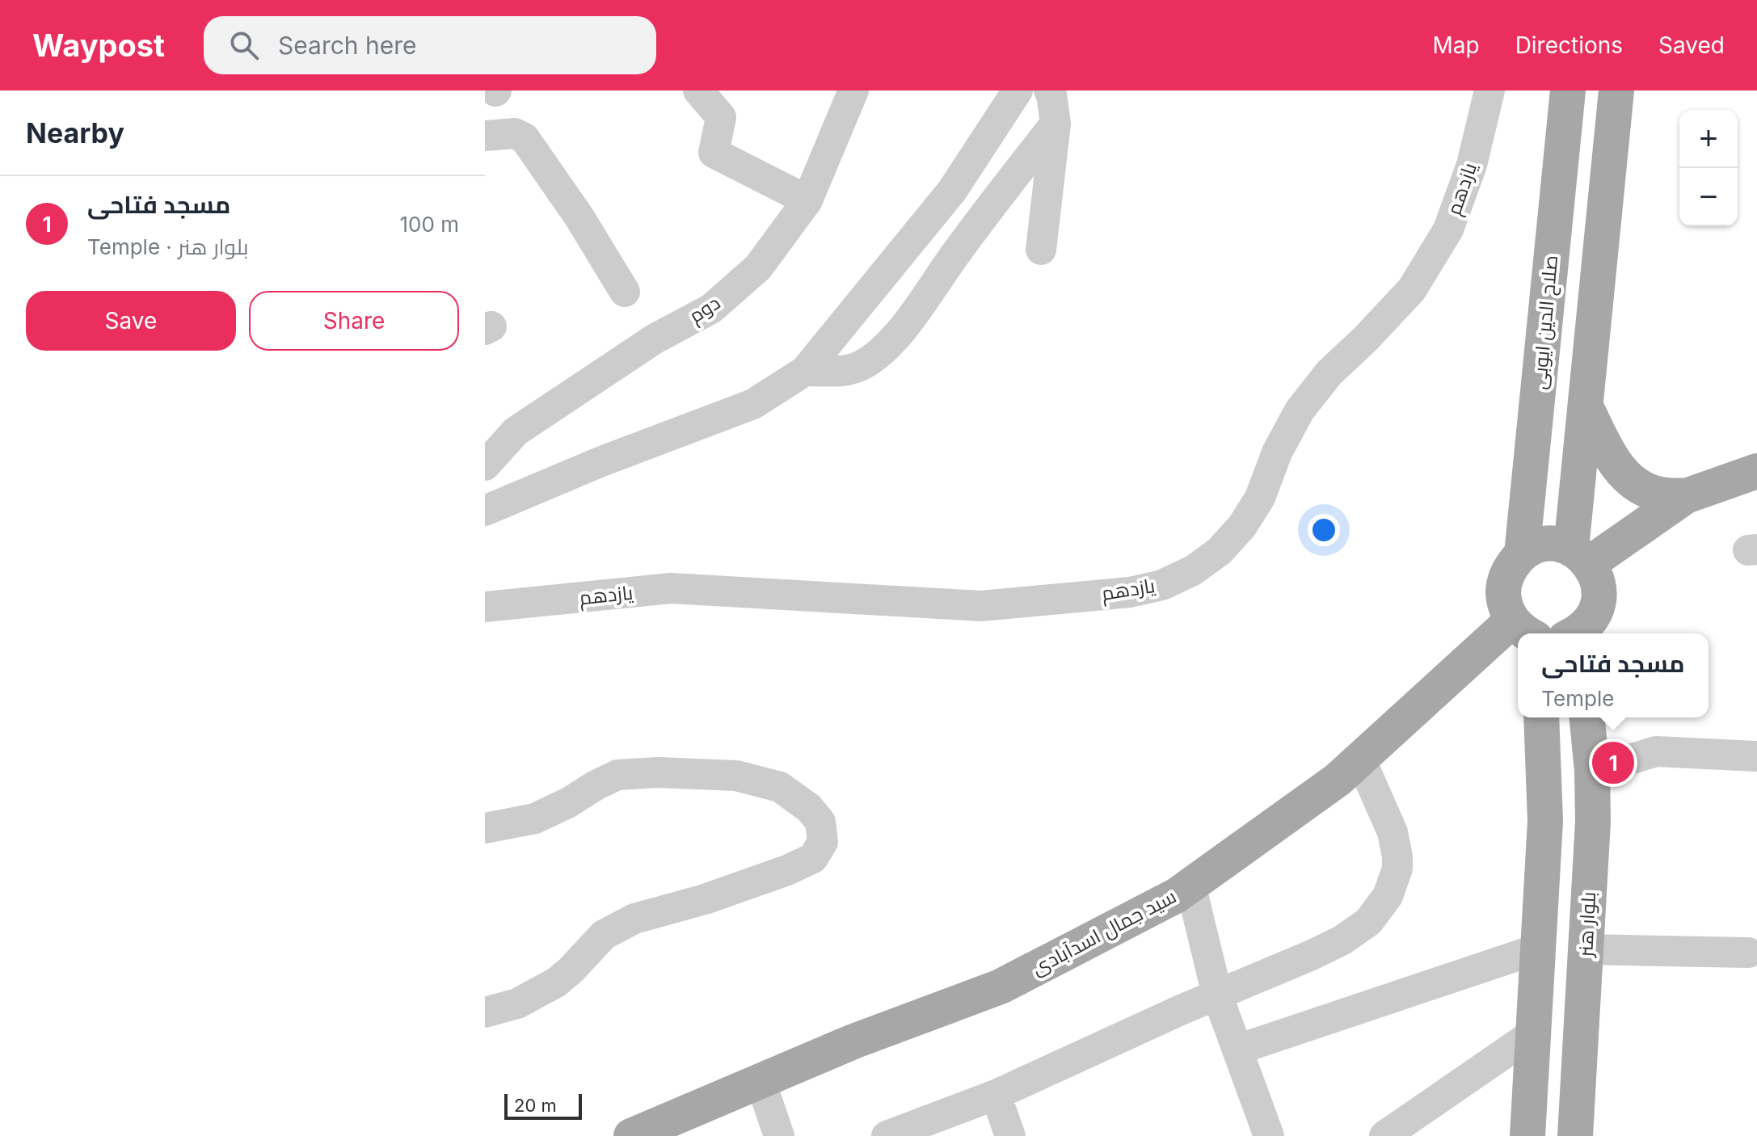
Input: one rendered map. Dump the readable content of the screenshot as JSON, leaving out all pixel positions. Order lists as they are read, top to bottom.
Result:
{
  "streets": {
    "main road": ["صلاح الدین ایوبی", "بلوار هنر", "سید جمال اسدآبادی"],
    "street": ["یازدهم", "دوم"]
  },
  "scale_bar": "20 m",
  "page": {
    "header": "Waypost",
    "search": "Search here",
    "nav": ["Map", "Directions", "Saved"],
    "heading": "Nearby",
    "map_buttons": ["+", "−"],
    "list": [
      {
        "mark": "1",
        "name": "مسجد فتاحی",
        "note": "Temple · بلوار هنر",
        "value": "100 m"
      }
    ],
    "buttons": ["Save", "Share"],
    "popup": ["مسجد فتاحی", "Temple"],
    "pins": "1",
    "scale": "20 m"
  }
}
